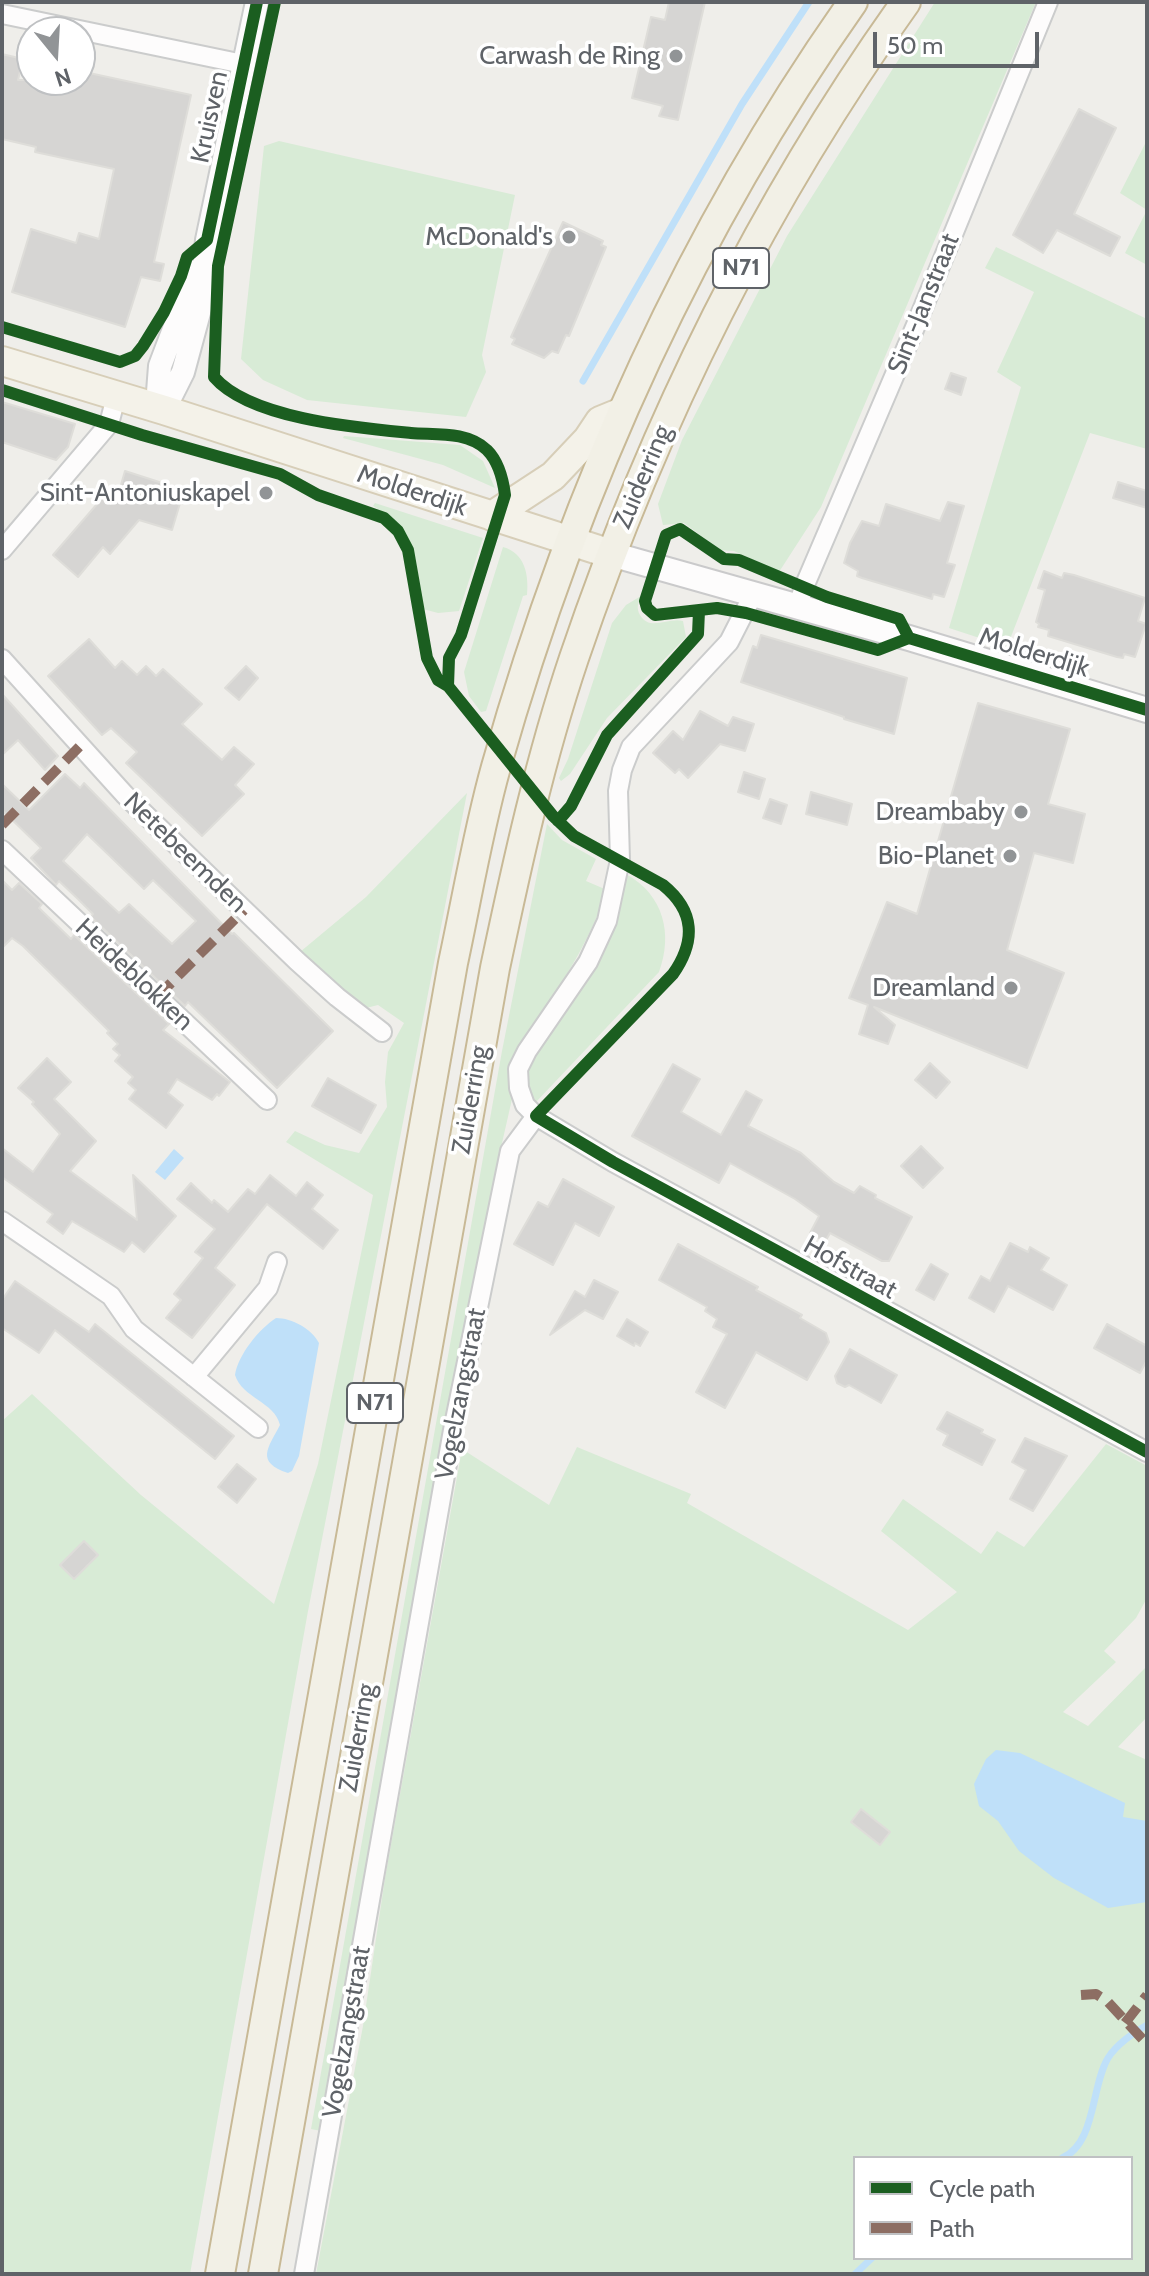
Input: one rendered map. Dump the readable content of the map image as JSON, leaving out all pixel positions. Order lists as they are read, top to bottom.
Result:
{
  "streets": {
    "highway": ["N71", "Zuiderring"],
    "main road": ["Molderdijk"],
    "street": [
      "Kruisven",
      "Sint-Janstraat",
      "Netebeemden",
      "Heideblokken",
      "Hofstraat",
      "Vogelzangstraat"
    ]
  },
  "crossings": [
    ["Kruisven", "Molderdijk"],
    ["Sint-Janstraat", "Molderdijk"],
    ["Zuiderring", "Molderdijk"],
    ["Hofstraat", "Vogelzangstraat"]
  ],
  "places": [
    "Carwash de Ring",
    "McDonald's",
    "Sint-Antoniuskapel",
    "Dreambaby",
    "Bio-Planet",
    "Dreamland"
  ],
  "legend": ["Cycle path", "Path"],
  "scale_bar": "50 m",
  "north": "bottom"
}
